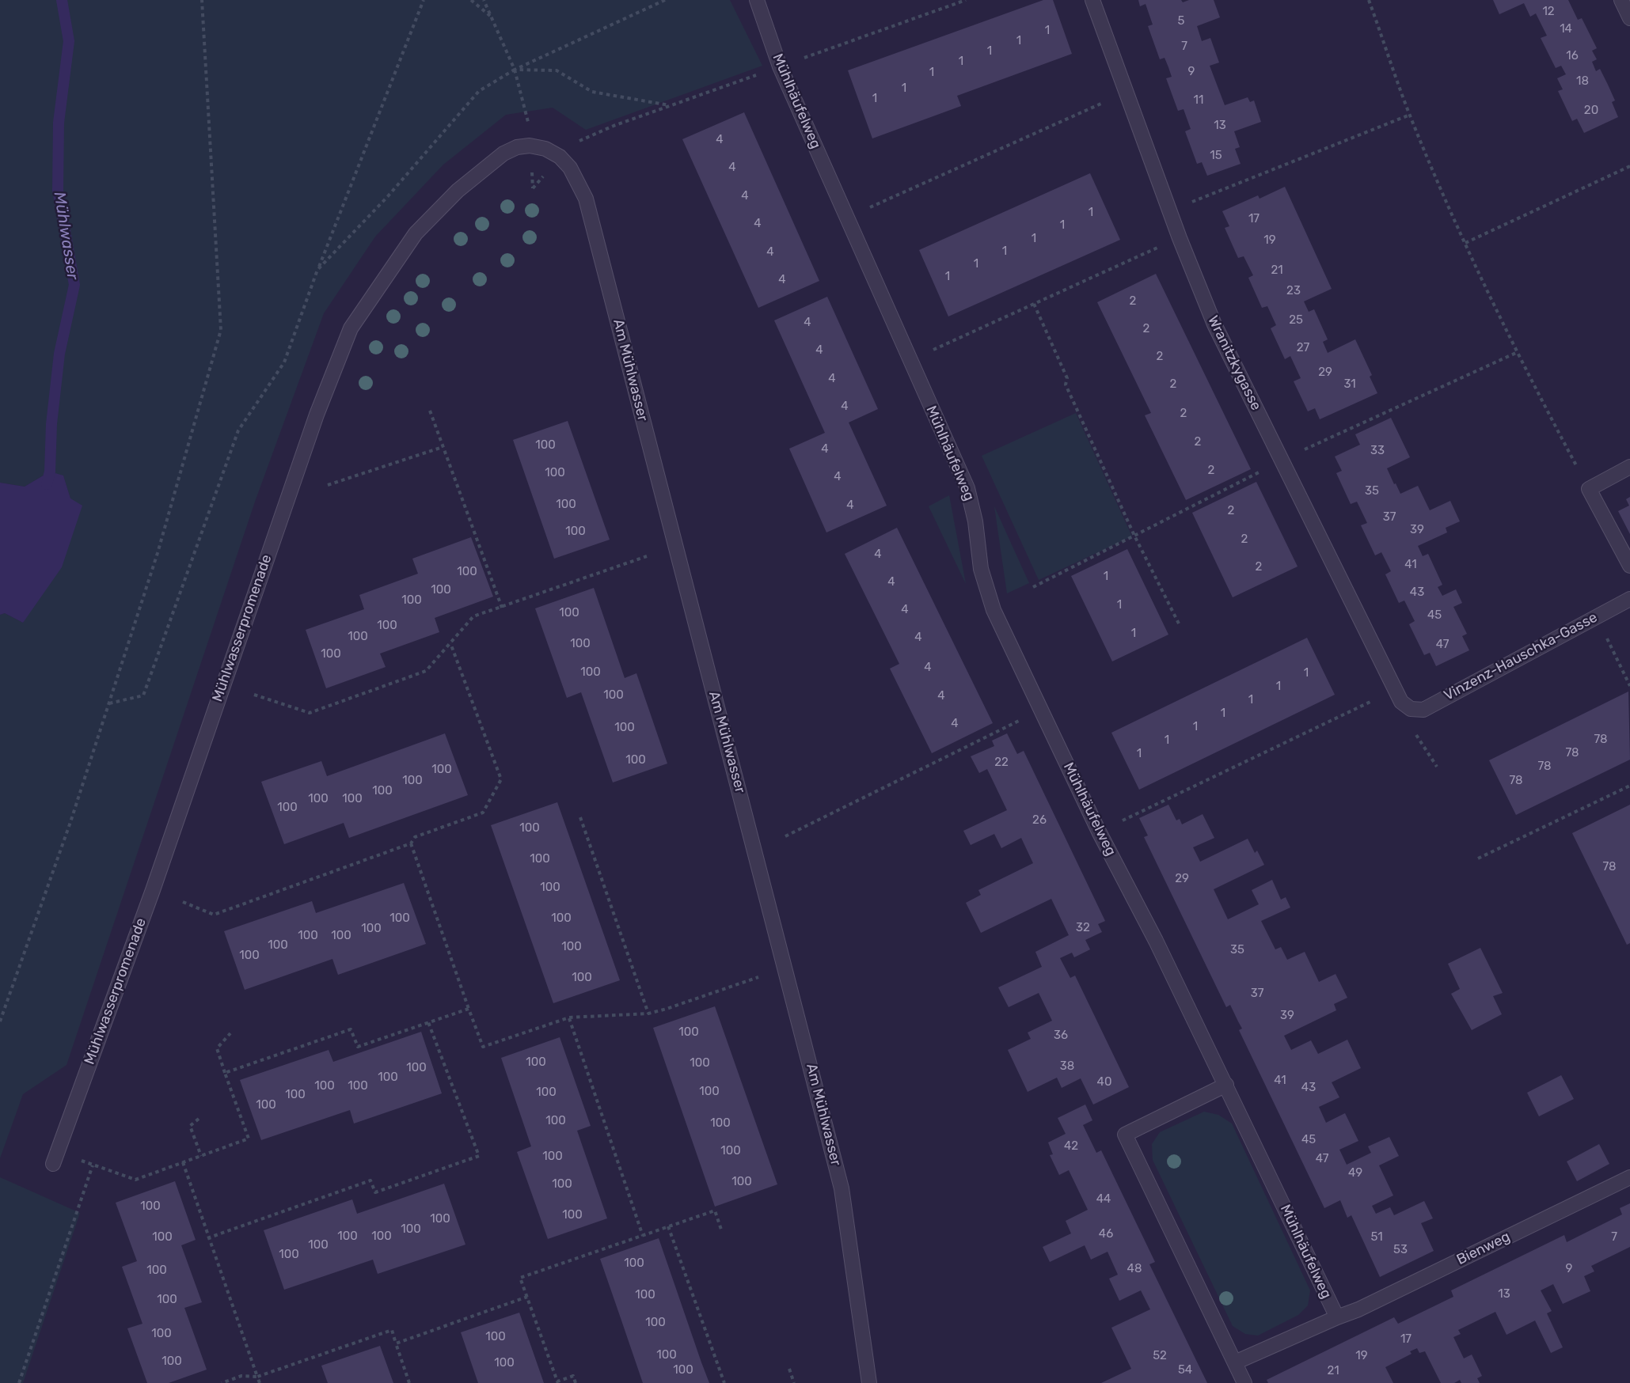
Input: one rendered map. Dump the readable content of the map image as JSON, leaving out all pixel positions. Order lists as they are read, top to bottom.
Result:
{
  "streets": {
    "street": [
      "Mühlhäufelweg",
      "Wranitzkygasse",
      "Am Mühlwasser",
      "Mühlwasserpromenade",
      "Vinzenz-Hauschka-Gasse",
      "Bienweg"
    ]
  },
  "crossings": [
    ["Mühlhäufelweg", "Bienweg"],
    ["Wranitzkygasse", "Vinzenz-Hauschka-Gasse"],
    ["Am Mühlwasser", "Mühlwasserpromenade"]
  ],
  "water": ["Mühlwasser"],
  "house_numbers": [
    "12",
    "5",
    "14",
    "1",
    "1",
    "7",
    "1",
    "16",
    "1",
    "9",
    "1",
    "18",
    "1",
    "1",
    "11",
    "20",
    "13",
    "4",
    "15",
    "4",
    "4",
    "1",
    "17",
    "4",
    "1",
    "1",
    "19",
    "1",
    "4",
    "1",
    "21",
    "1",
    "4",
    "23",
    "2",
    "25",
    "4",
    "2",
    "27",
    "4",
    "2",
    "29",
    "4",
    "2",
    "31",
    "4",
    "2",
    "2",
    "100",
    "4",
    "33",
    "2",
    "100",
    "4",
    "35",
    "100",
    "4",
    "2",
    "37",
    "39",
    "100",
    "2",
    "4",
    "41",
    "2",
    "100",
    "1",
    "4",
    "100",
    "43",
    "100",
    "1",
    "4",
    "100",
    "45",
    "100",
    "1",
    "100",
    "4",
    "100",
    "47",
    "100",
    "4",
    "100",
    "1",
    "1",
    "100",
    "4",
    "1",
    "1",
    "4",
    "1",
    "100",
    "78",
    "1",
    "78",
    "1",
    "100",
    "22",
    "78",
    "100",
    "100",
    "78",
    "100",
    "100",
    "100",
    "100",
    "26",
    "100",
    "100",
    "78",
    "29",
    "100",
    "100",
    "100",
    "32",
    "100",
    "100",
    "100",
    "100",
    "100",
    "35",
    "100",
    "100",
    "37",
    "39",
    "100",
    "36",
    "100",
    "100",
    "38",
    "100",
    "100",
    "41",
    "40",
    "100",
    "100",
    "43",
    "100",
    "100",
    "100",
    "100",
    "100",
    "100",
    "45",
    "42",
    "100",
    "100",
    "47",
    "49",
    "100",
    "100",
    "44",
    "100",
    "100",
    "100",
    "100",
    "46",
    "100",
    "100",
    "100",
    "51",
    "7",
    "100",
    "53",
    "100",
    "100",
    "48",
    "9",
    "100",
    "13",
    "100",
    "100",
    "100",
    "100",
    "100",
    "17",
    "100",
    "52",
    "19",
    "100",
    "100",
    "100",
    "54",
    "21"
  ]
}
